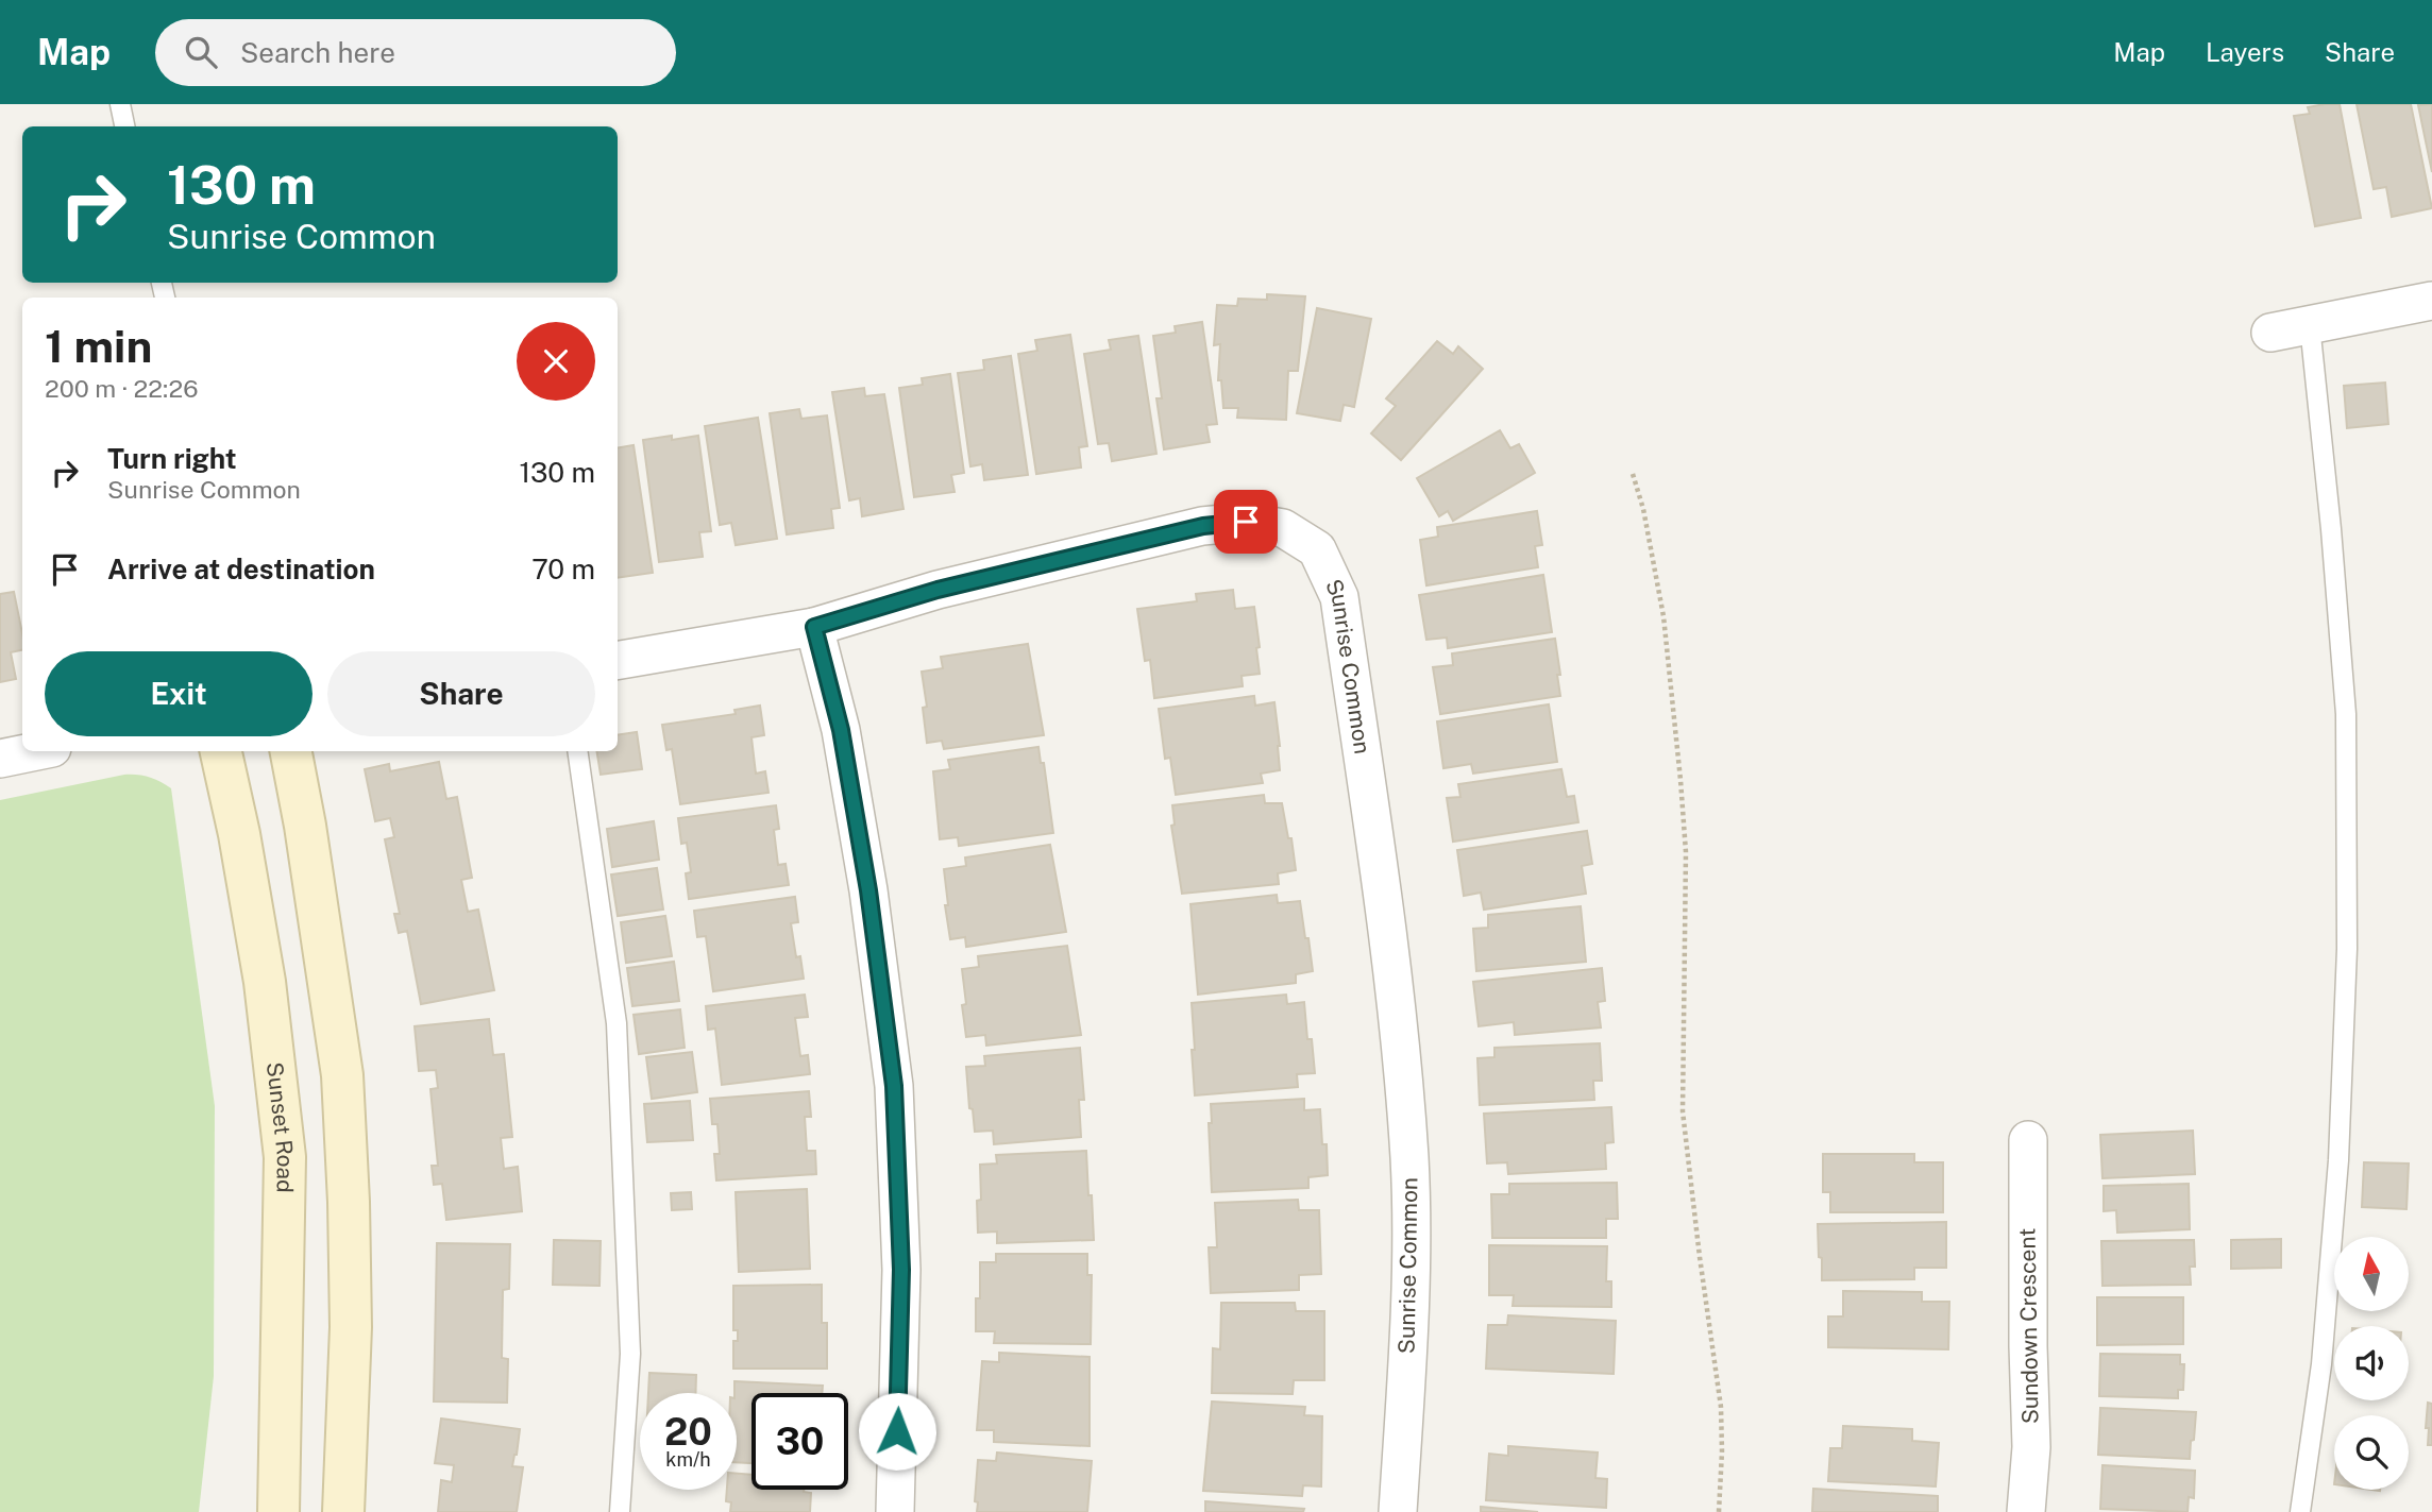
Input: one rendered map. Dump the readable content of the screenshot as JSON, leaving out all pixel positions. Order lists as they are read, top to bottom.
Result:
{
  "streets": {
    "street": ["Sunrise Common", "Sunset Road", "Sundown Crescent"]
  },
  "north": "top",
  "page": {
    "header": "Map",
    "search": "Search here",
    "nav": ["Map", "Layers", "Share"],
    "turn": ["130 m", "Sunrise Common"],
    "heading": ["1 min", "200 m · 22:26"],
    "list": [
      {
        "name": "Turn right",
        "note": "Sunrise Common",
        "value": "130 m"
      },
      {
        "name": "Arrive at destination",
        "value": "70 m"
      }
    ],
    "buttons": ["Exit", "Share"],
    "speed": "20 km/h",
    "limit": "30"
  }
}
